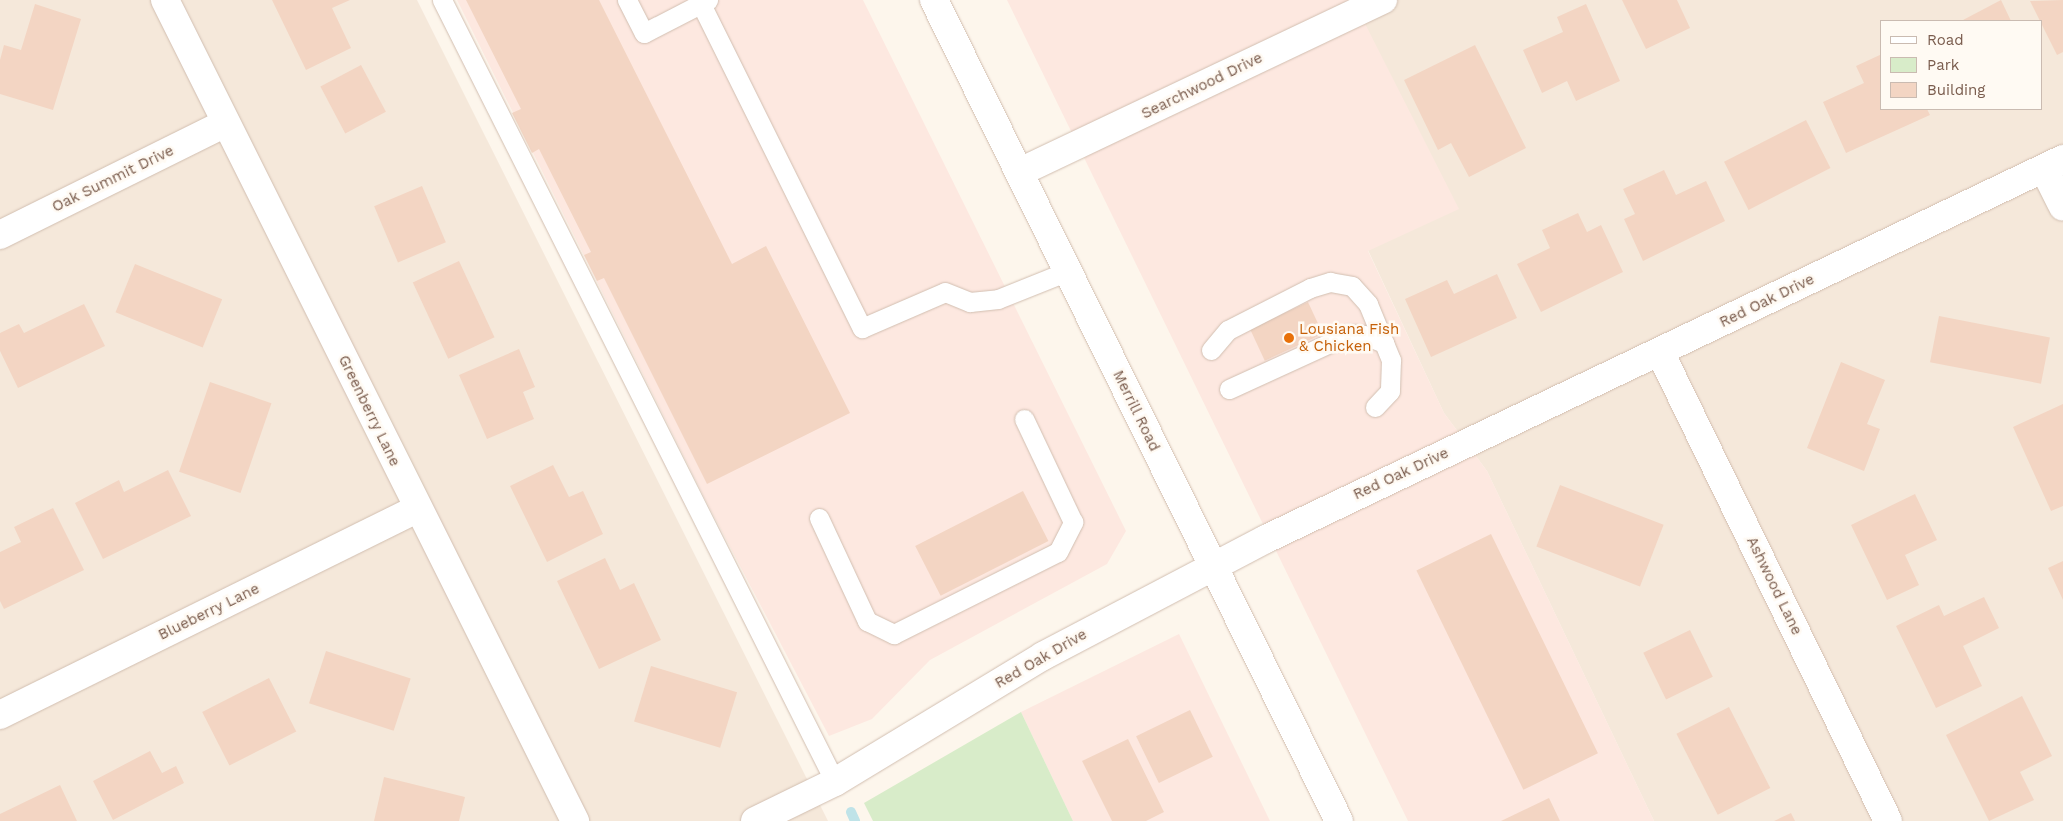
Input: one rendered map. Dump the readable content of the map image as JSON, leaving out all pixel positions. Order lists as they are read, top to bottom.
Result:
{
  "streets": {
    "street": [
      "Searchwood Drive",
      "Oak Summit Drive",
      "Red Oak Drive",
      "Greenberry Lane",
      "Merrill Road",
      "Ashwood Lane",
      "Blueberry Lane"
    ]
  },
  "crossings": [
    ["Searchwood Drive", "Merrill Road"],
    ["Oak Summit Drive", "Greenberry Lane"],
    ["Red Oak Drive", "Merrill Road"],
    ["Red Oak Drive", "Ashwood Lane"],
    ["Greenberry Lane", "Blueberry Lane"]
  ],
  "places": ["Lousiana Fish & Chicken"],
  "legend": ["Road", "Park", "Building"]
}
